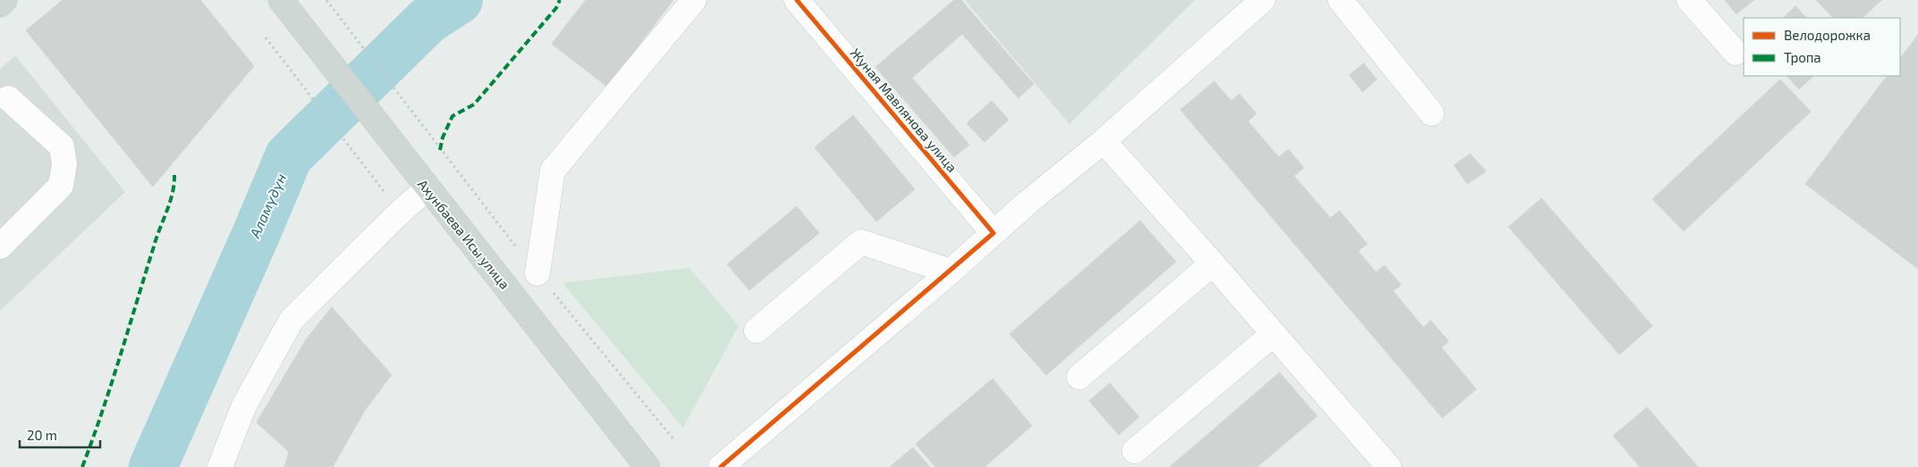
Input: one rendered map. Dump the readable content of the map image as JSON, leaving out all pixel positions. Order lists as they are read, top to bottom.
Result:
{
  "streets": {
    "main road": ["Ахунбаева Исы улица"],
    "street": ["Жуная Мавлянова улица"]
  },
  "water": ["Аламүдүн"],
  "legend": ["Велодорожка", "Тропа"],
  "scale_bar": "20 m"
}
